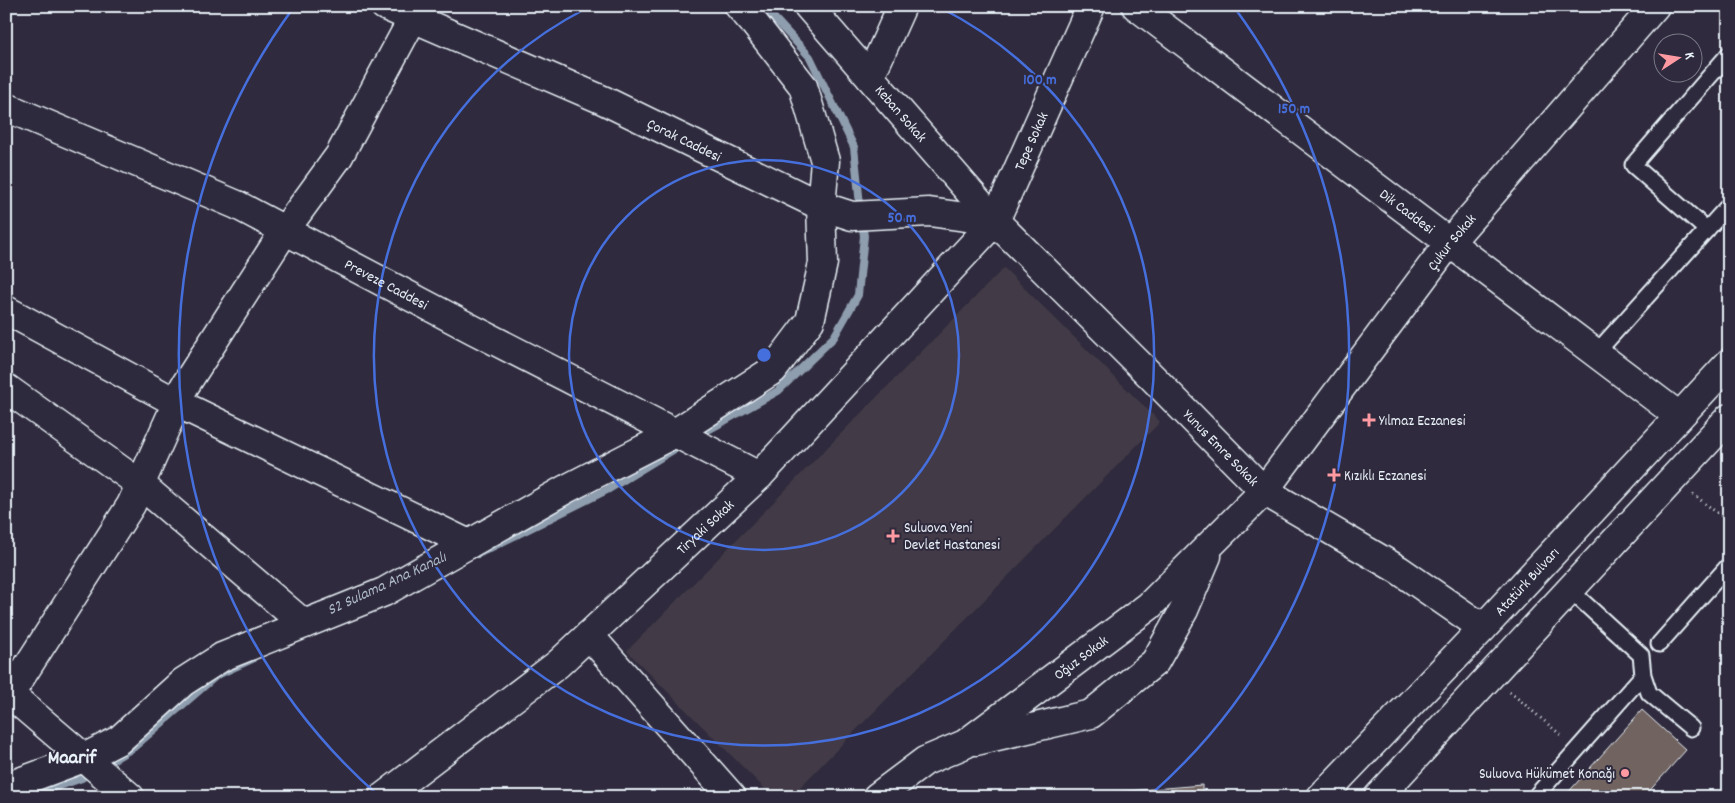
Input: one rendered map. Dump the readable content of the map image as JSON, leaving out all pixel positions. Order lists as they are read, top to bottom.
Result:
{
  "streets": {
    "street": [
      "Keban Sokak",
      "Çorak Caddesi",
      "Tepe Sokak",
      "Dik Caddesi",
      "Çukur Sokak",
      "Preveze Caddesi",
      "Yunus Emre Sokak",
      "Tiryaki Sokak",
      "Atatürk Bulvarı",
      "Oğuz Sokak"
    ]
  },
  "crossings": [
    ["Keban Sokak", "Çorak Caddesi"],
    ["Keban Sokak", "Tepe Sokak"],
    ["Keban Sokak", "Yunus Emre Sokak"],
    ["Keban Sokak", "Tiryaki Sokak"],
    ["Çorak Caddesi", "Tepe Sokak"],
    ["Çorak Caddesi", "Yunus Emre Sokak"],
    ["Çorak Caddesi", "Tiryaki Sokak"],
    ["Tepe Sokak", "Yunus Emre Sokak"],
    ["Tepe Sokak", "Tiryaki Sokak"],
    ["Dik Caddesi", "Çukur Sokak"],
    ["Dik Caddesi", "Atatürk Bulvarı"],
    ["Çukur Sokak", "Yunus Emre Sokak"],
    ["Çukur Sokak", "Oğuz Sokak"],
    ["Preveze Caddesi", "Tiryaki Sokak"],
    ["Yunus Emre Sokak", "Tiryaki Sokak"],
    ["Yunus Emre Sokak", "Atatürk Bulvarı"],
    ["Yunus Emre Sokak", "Oğuz Sokak"]
  ],
  "districts": ["Maarif"],
  "water": ["S2 Sulama Ana Kanalı"],
  "places": {
    "health": ["Yılmaz Eczanesi", "Kızıklı Eczanesi", "Suluova Yeni Devlet Hastanesi"],
    "other": ["Suluova Hükümet Konağı"]
  },
  "north": "right",
  "rings": ["100 m", "150 m", "50 m"]
}
